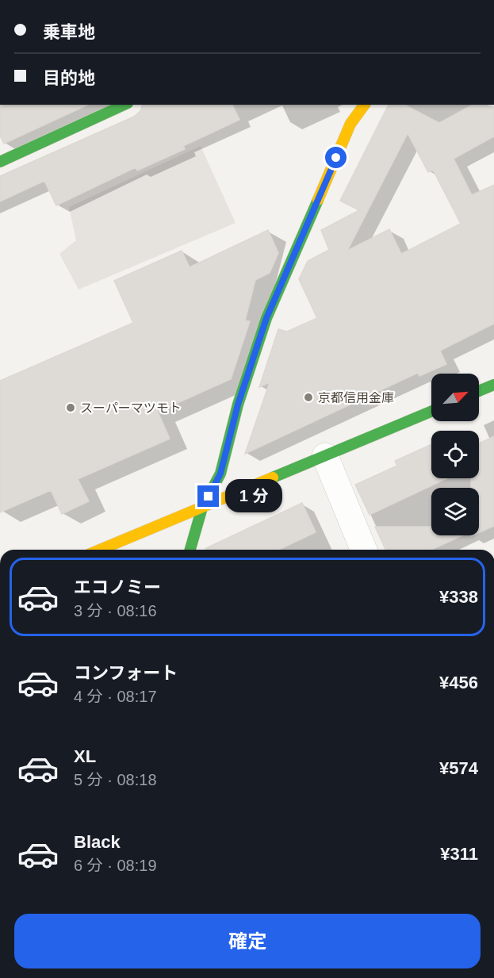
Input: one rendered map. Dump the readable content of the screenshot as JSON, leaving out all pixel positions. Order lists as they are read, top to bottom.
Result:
{
  "places": ["京都信用金庫", "スーパーマツモト"],
  "north": "top right",
  "page": {
    "banner": ["乗車地", "目的地"],
    "bubble": "1 分",
    "list": [
      {
        "name": "エコノミー",
        "note": "3 分 · 08:16",
        "value": "¥338"
      },
      {
        "name": "コンフォート",
        "note": "4 分 · 08:17",
        "value": "¥456"
      },
      {
        "name": "XL",
        "note": "5 分 · 08:18",
        "value": "¥574"
      },
      {
        "name": "Black",
        "note": "6 分 · 08:19",
        "value": "¥311"
      }
    ],
    "buttons": "確定"
  }
}
